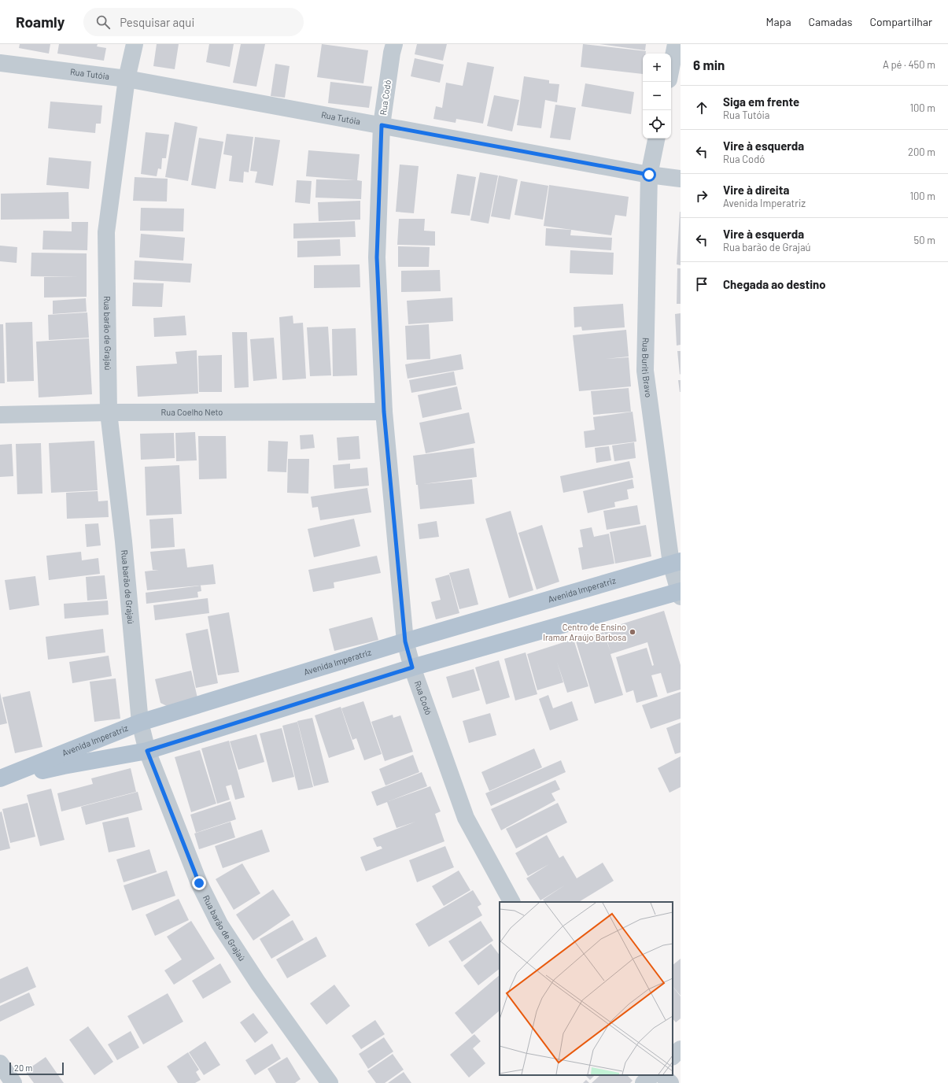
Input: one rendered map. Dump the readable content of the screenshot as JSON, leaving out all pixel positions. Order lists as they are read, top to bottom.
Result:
{
  "streets": {
    "main road": ["Avenida Imperatriz"],
    "street": [
      "Rua Tutóia",
      "Rua Codó",
      "Rua barão de Grajaú",
      "Rua Buriti Bravo",
      "Rua Coelho Neto"
    ]
  },
  "crossings": [
    ["Rua Tutóia", "Rua Codó"],
    ["Rua Tutóia", "Rua barão de Grajaú"],
    ["Rua Tutóia", "Rua Buriti Bravo"],
    ["Rua Codó", "Rua Coelho Neto"],
    ["Rua Codó", "Avenida Imperatriz"],
    ["Rua barão de Grajaú", "Rua Coelho Neto"],
    ["Rua barão de Grajaú", "Avenida Imperatriz"],
    ["Rua Buriti Bravo", "Avenida Imperatriz"]
  ],
  "places": ["Centro de Ensino Iramar Araújo Barbosa"],
  "scale_bar": "20 m",
  "page": {
    "header": "Roamly",
    "search": "Pesquisar aqui",
    "nav": ["Mapa", "Camadas", "Compartilhar"],
    "heading": ["6 min", "A pé · 450 m"],
    "map_buttons": ["+", "−"],
    "list": [
      ["Siga em frente", "Rua Tutóia", "100 m"],
      ["Vire à esquerda", "Rua Codó", "200 m"],
      ["Vire à direita", "Avenida Imperatriz", "100 m"],
      ["Vire à esquerda", "Rua barão de Grajaú", "50 m"],
      "Chegada ao destino"
    ],
    "scale": "20 m"
  }
}
